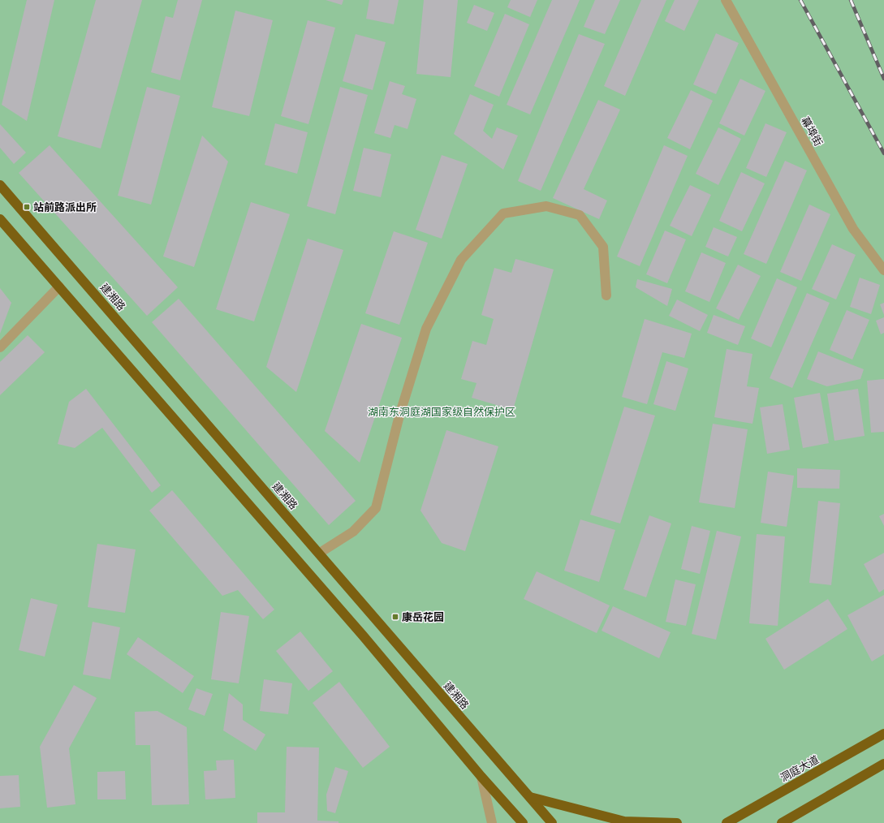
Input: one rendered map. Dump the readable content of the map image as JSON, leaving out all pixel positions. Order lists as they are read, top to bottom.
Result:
{
  "streets": {
    "main road": ["建湘路", "洞庭大道"],
    "street": ["幕埠街"]
  },
  "parks": ["湖南东洞庭湖国家级自然保护区"],
  "places": {
    "transit": ["站前路派出所", "康岳花园"]
  }
}
